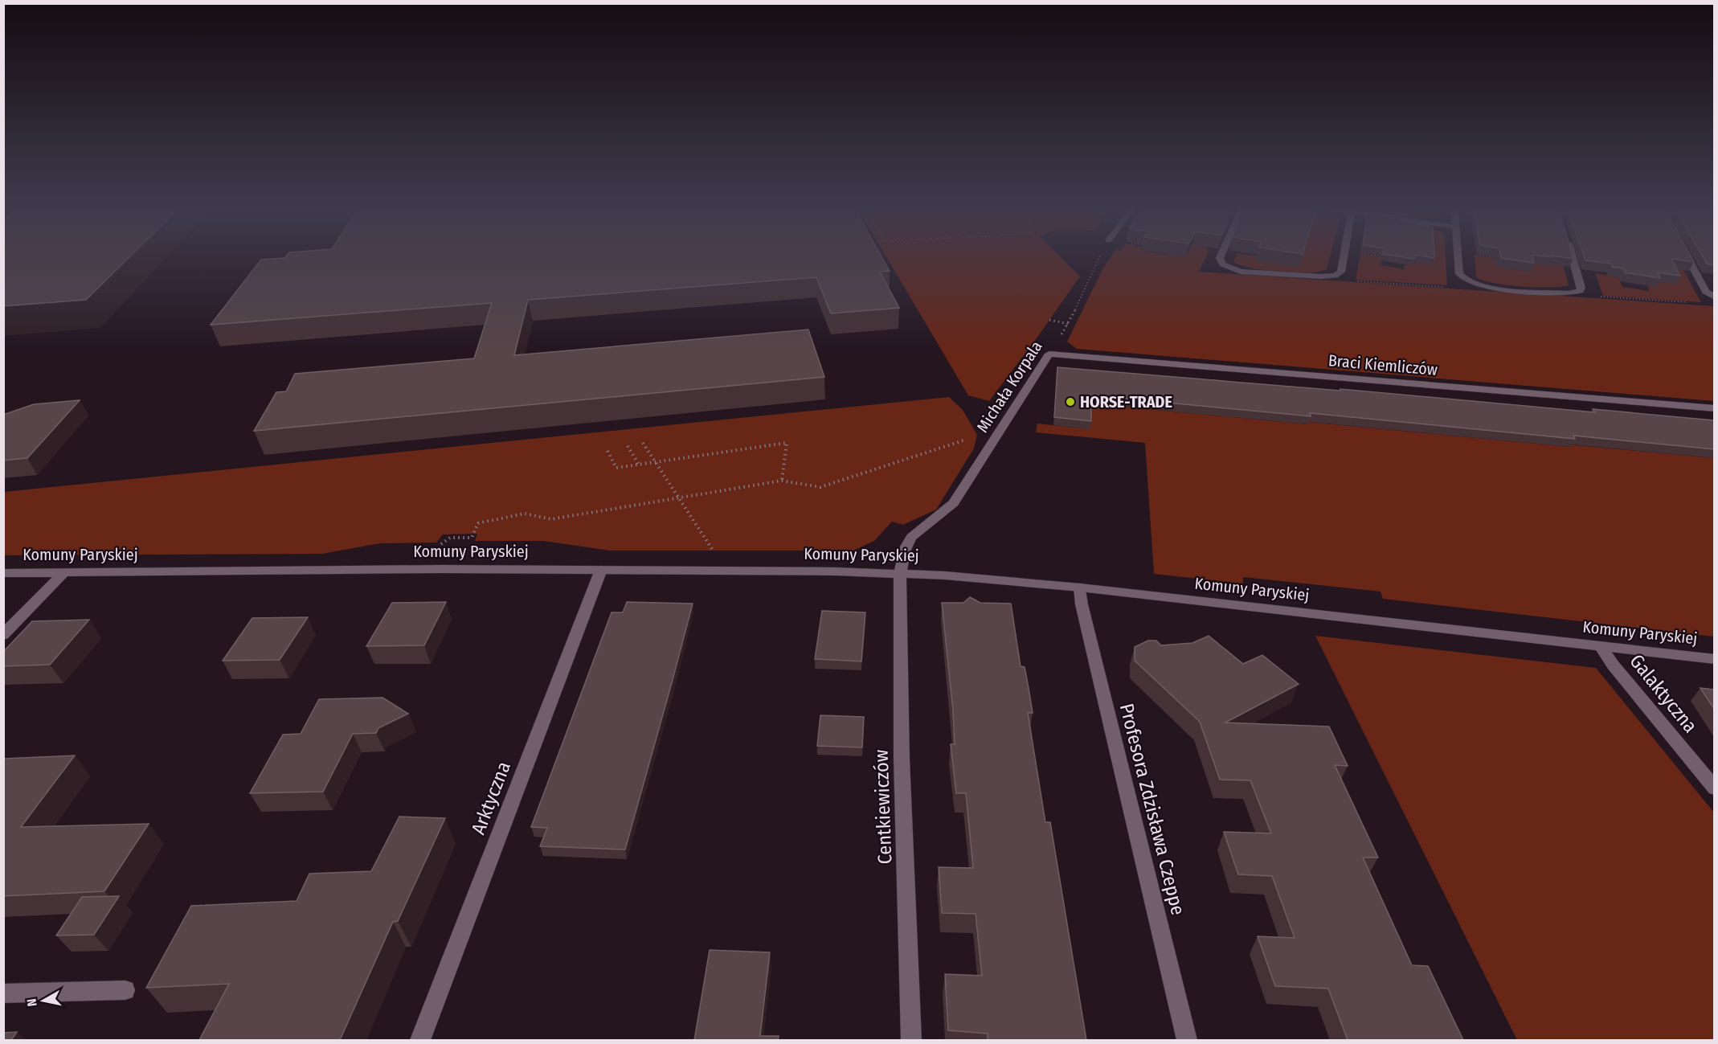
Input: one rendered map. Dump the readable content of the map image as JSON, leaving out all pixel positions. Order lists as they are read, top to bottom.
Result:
{
  "streets": {
    "street": [
      "Braci Kiemliczów",
      "Michała Korpala",
      "Komuny Paryskiej",
      "Galaktyczna",
      "Arktyczna",
      "Centkiewiczów",
      "Profesora Zdzisława Czeppe"
    ]
  },
  "crossings": [
    ["Braci Kiemliczów", "Michała Korpala"],
    ["Michała Korpala", "Komuny Paryskiej"],
    ["Michała Korpala", "Centkiewiczów"],
    ["Komuny Paryskiej", "Galaktyczna"],
    ["Komuny Paryskiej", "Arktyczna"],
    ["Komuny Paryskiej", "Centkiewiczów"],
    ["Komuny Paryskiej", "Profesora Zdzisława Czeppe"]
  ],
  "places": ["HORSE-TRADE"],
  "north": "left"
}
